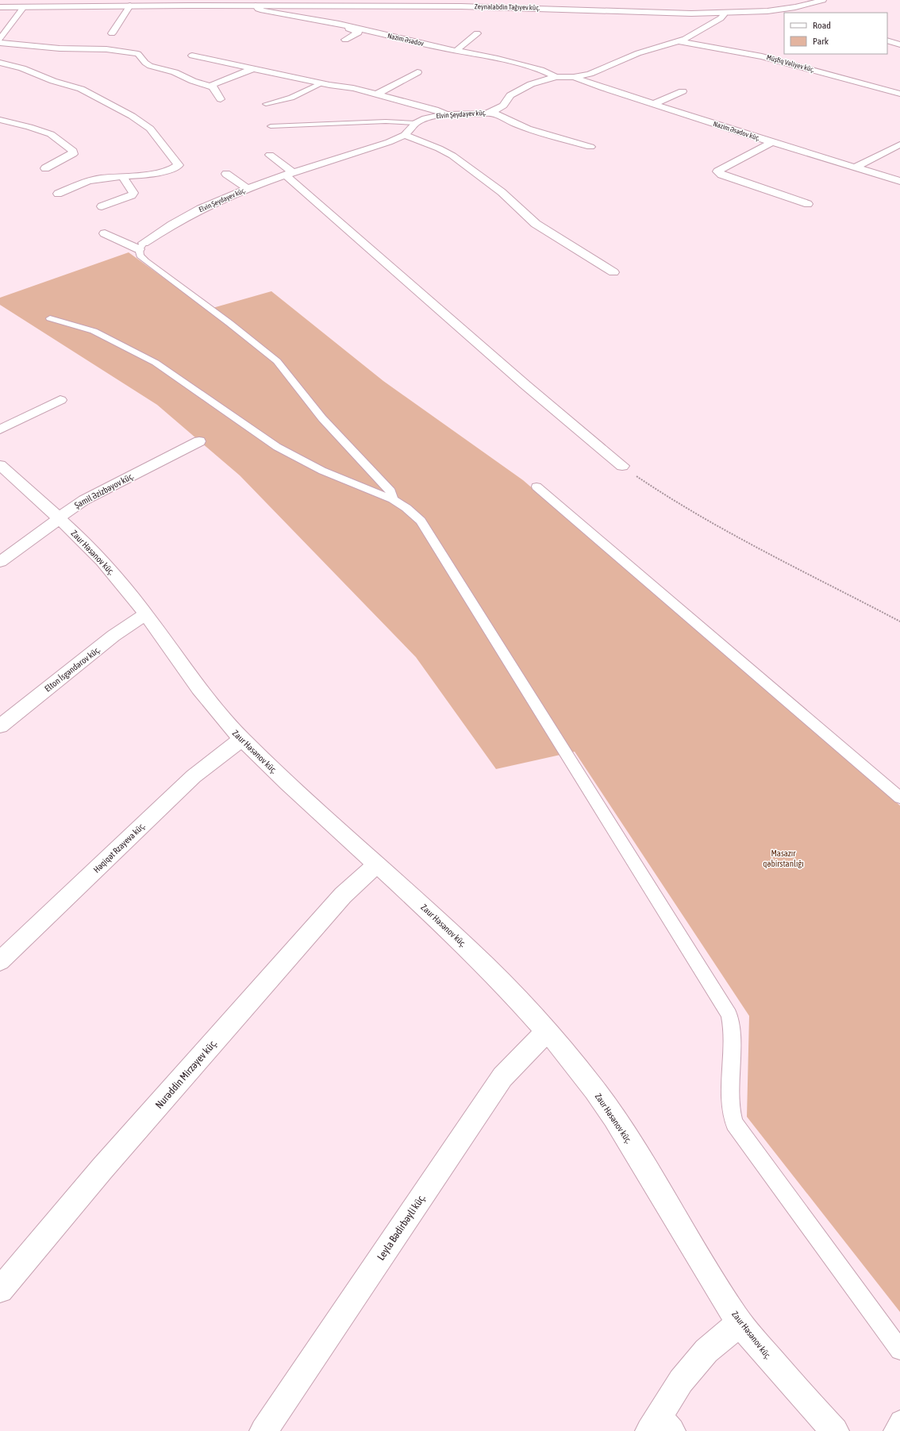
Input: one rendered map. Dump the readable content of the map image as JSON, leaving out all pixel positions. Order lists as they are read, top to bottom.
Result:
{
  "streets": {
    "street": [
      "Zeynalabdin Tağıyev küç.",
      "Nazim Əsədov",
      "Müşfiq Vəliyev küç.",
      "Elvin Şeydayev küç.",
      "Nazim Əsədov küç.",
      "Şamil Əzizbəyov küç.",
      "Zaur Həsənov küç.",
      "Elton İsgəndərov küç.",
      "Həqiqət Rzayeva küç.",
      "Nurəddin Mirzəyev küç.",
      "Leyla Bədirbəyli küç."
    ]
  },
  "crossings": [
    ["Zeynalabdin Tağıyev küç.", "Nazim Əsədov"],
    ["Zeynalabdin Tağıyev küç.", "Elvin Şeydayev küç."],
    ["Nazim Əsədov", "Elvin Şeydayev küç."],
    ["Müşfiq Vəliyev küç.", "Elvin Şeydayev küç."],
    ["Elvin Şeydayev küç.", "Nazim Əsədov küç."],
    ["Şamil Əzizbəyov küç.", "Zaur Həsənov küç."],
    ["Zaur Həsənov küç.", "Elton İsgəndərov küç."],
    ["Zaur Həsənov küç.", "Həqiqət Rzayeva küç."],
    ["Zaur Həsənov küç.", "Nurəddin Mirzəyev küç."],
    ["Zaur Həsənov küç.", "Leyla Bədirbəyli küç."]
  ],
  "parks": ["Masazır qəbirstanlığı"],
  "legend": ["Road", "Park"]
}
